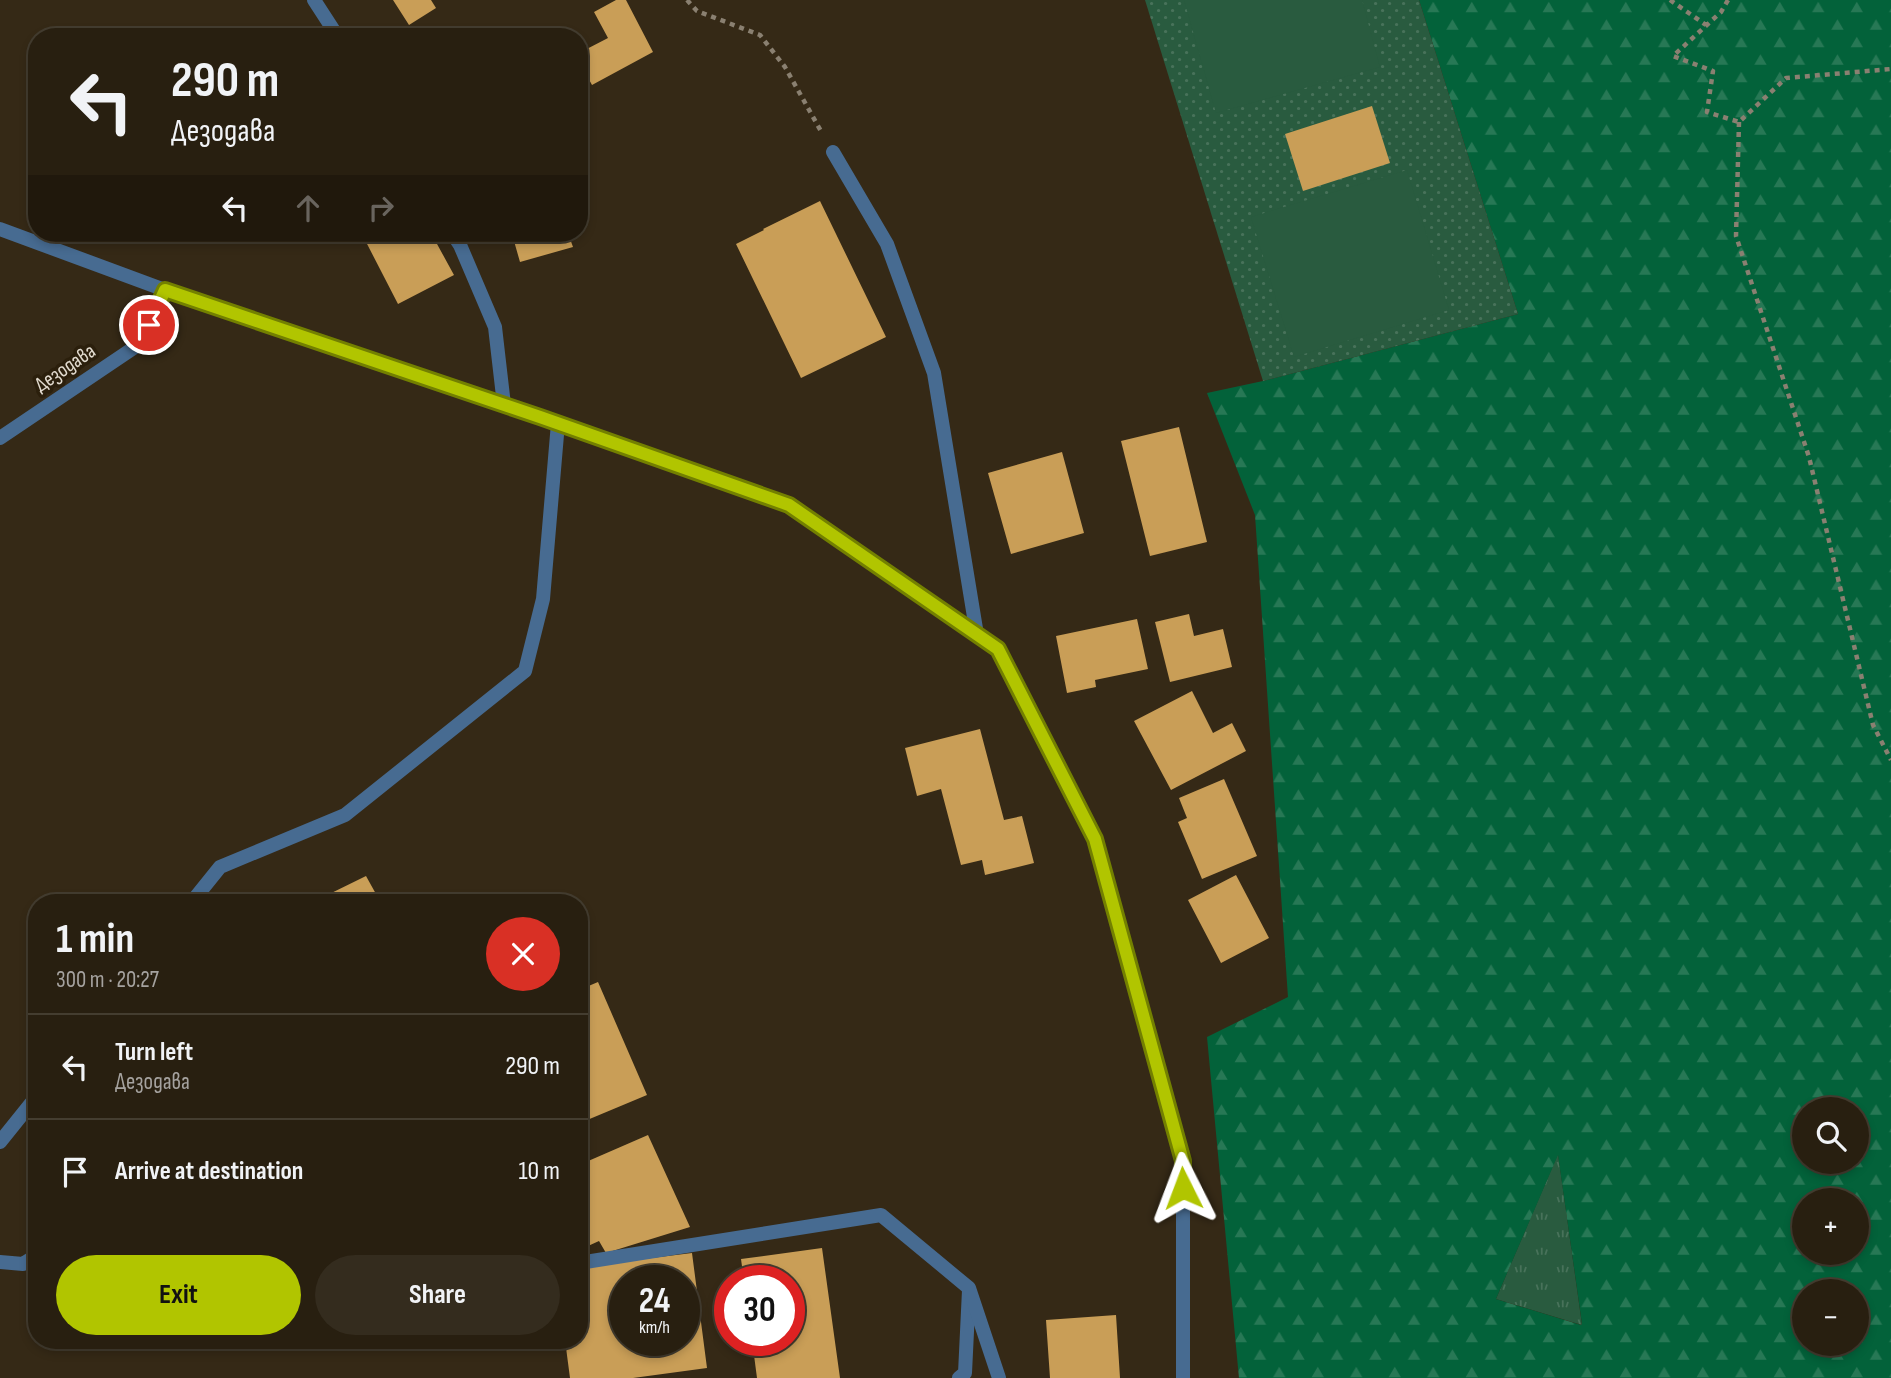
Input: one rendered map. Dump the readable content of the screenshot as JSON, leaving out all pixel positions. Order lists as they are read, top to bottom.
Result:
{
  "streets": {
    "street": ["Дезодава"]
  },
  "page": {
    "turn": ["290 m", "Дезодава"],
    "heading": ["1 min", "300 m · 20:27"],
    "list": [
      {
        "name": "Turn left",
        "note": "Дезодава",
        "value": "290 m"
      },
      {
        "name": "Arrive at destination",
        "value": "10 m"
      }
    ],
    "map_buttons": ["+", "−"],
    "buttons": ["Exit", "Share"],
    "speed": "24 km/h",
    "limit": "30"
  }
}
